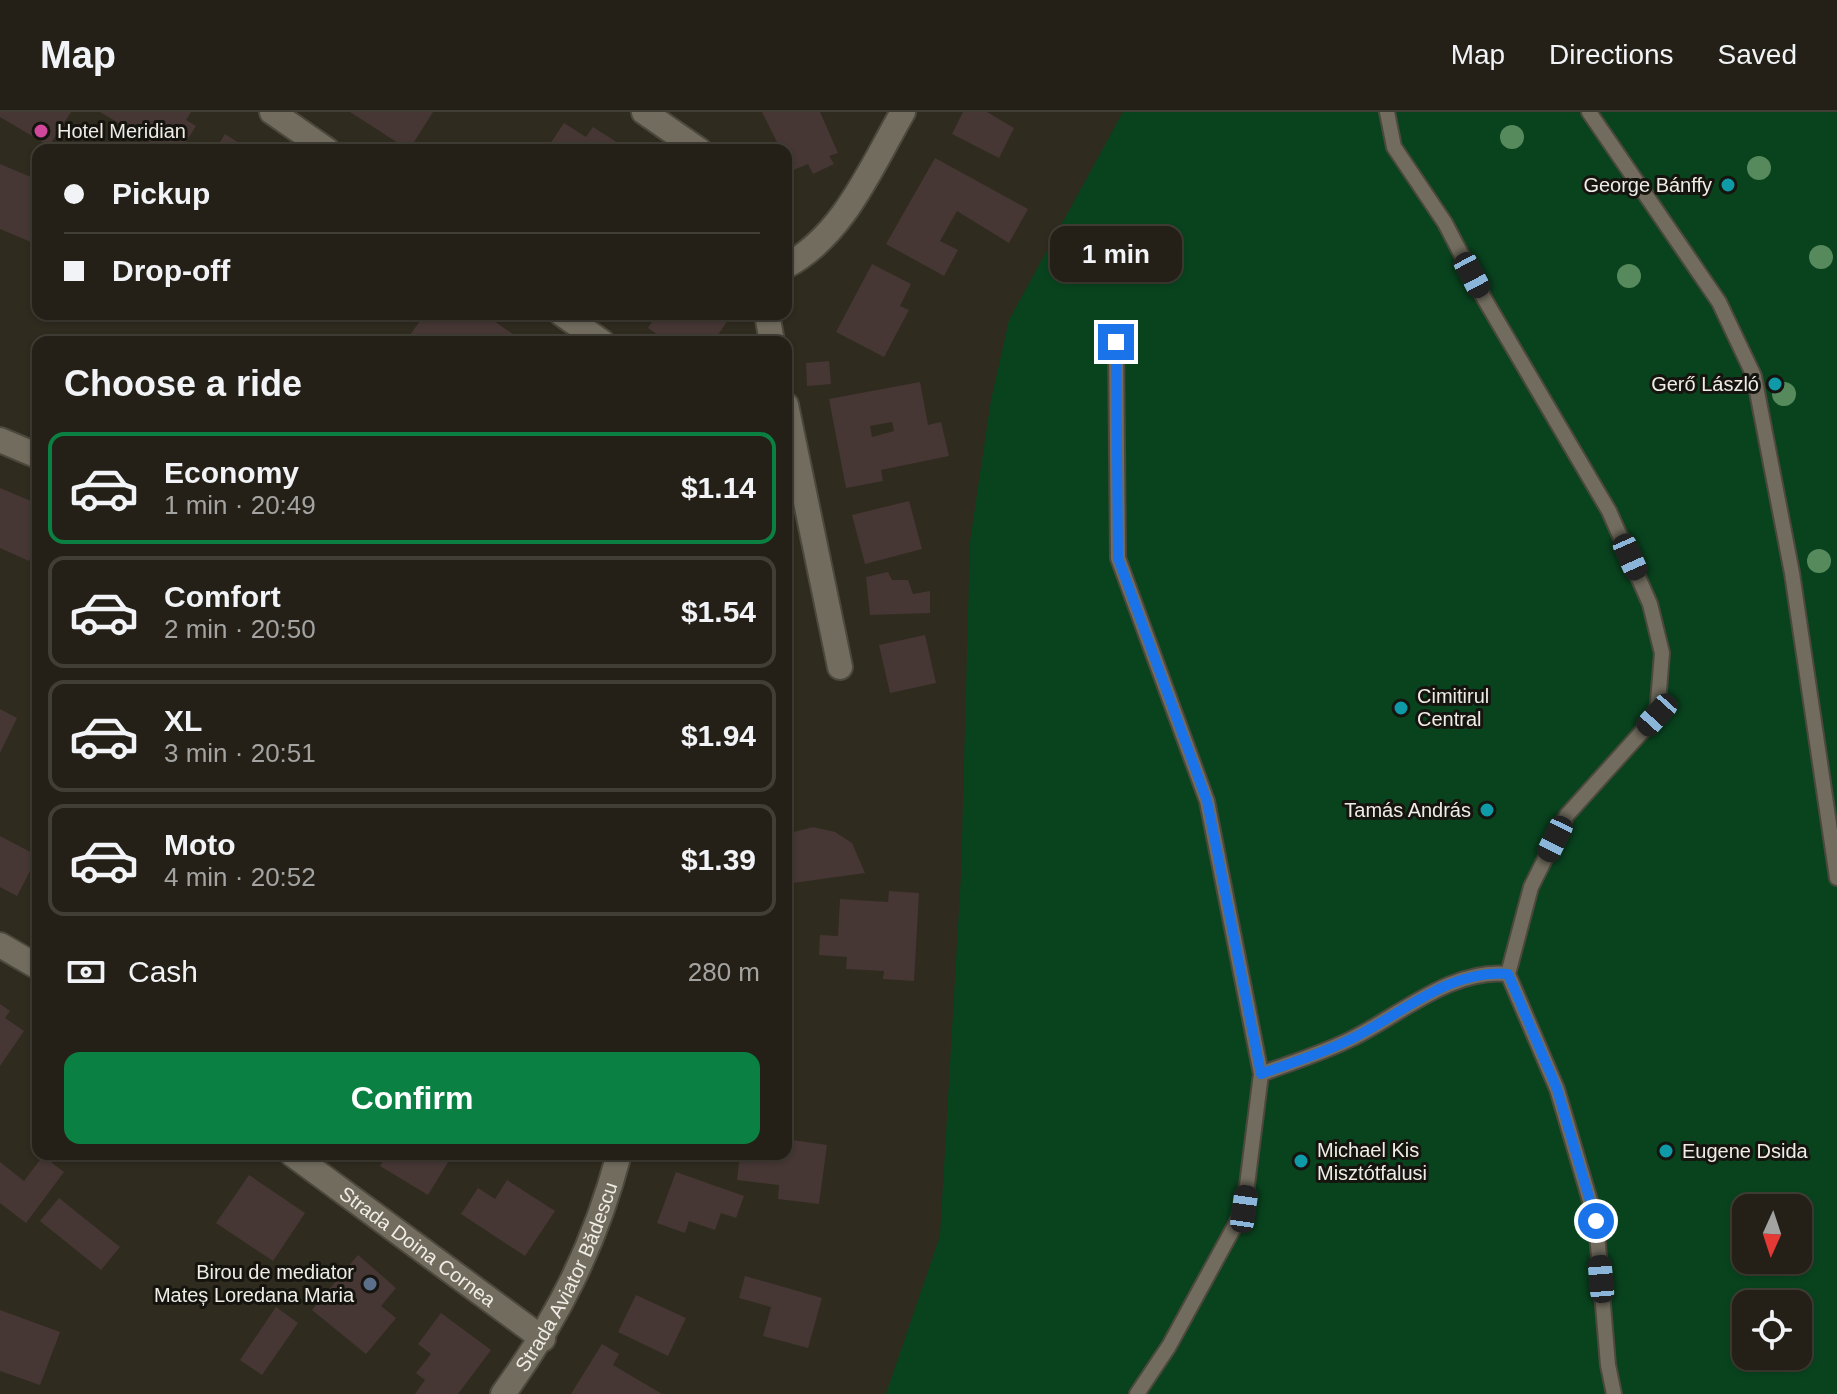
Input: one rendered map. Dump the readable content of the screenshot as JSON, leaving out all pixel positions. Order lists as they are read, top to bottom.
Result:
{
  "streets": {
    "street": ["Strada Doina Cornea", "Strada Aviator Bădescu"]
  },
  "crossings": [
    ["Strada Doina Cornea", "Strada Aviator Bădescu"]
  ],
  "places": [
    "Hotel Meridian",
    "George Bánffy",
    "Gerő László",
    "Cimitirul Central",
    "Tamás András",
    "Eugene Dsida",
    "Michael Kis Misztótfalusi",
    "Birou de mediator Mateș Loredana Maria"
  ],
  "north": "bottom",
  "page": {
    "header": "Map",
    "nav": ["Map", "Directions", "Saved"],
    "banner": ["Pickup", "Drop-off"],
    "bubble": "1 min",
    "heading": "Choose a ride",
    "list": [
      {
        "name": "Economy",
        "note": "1 min · 20:49",
        "value": "$1.14"
      },
      {
        "name": "Comfort",
        "note": "2 min · 20:50",
        "value": "$1.54"
      },
      {
        "name": "XL",
        "note": "3 min · 20:51",
        "value": "$1.94"
      },
      {
        "name": "Moto",
        "note": "4 min · 20:52",
        "value": "$1.39"
      }
    ],
    "pay": ["Cash", "280 m"],
    "buttons": "Confirm"
  }
}
